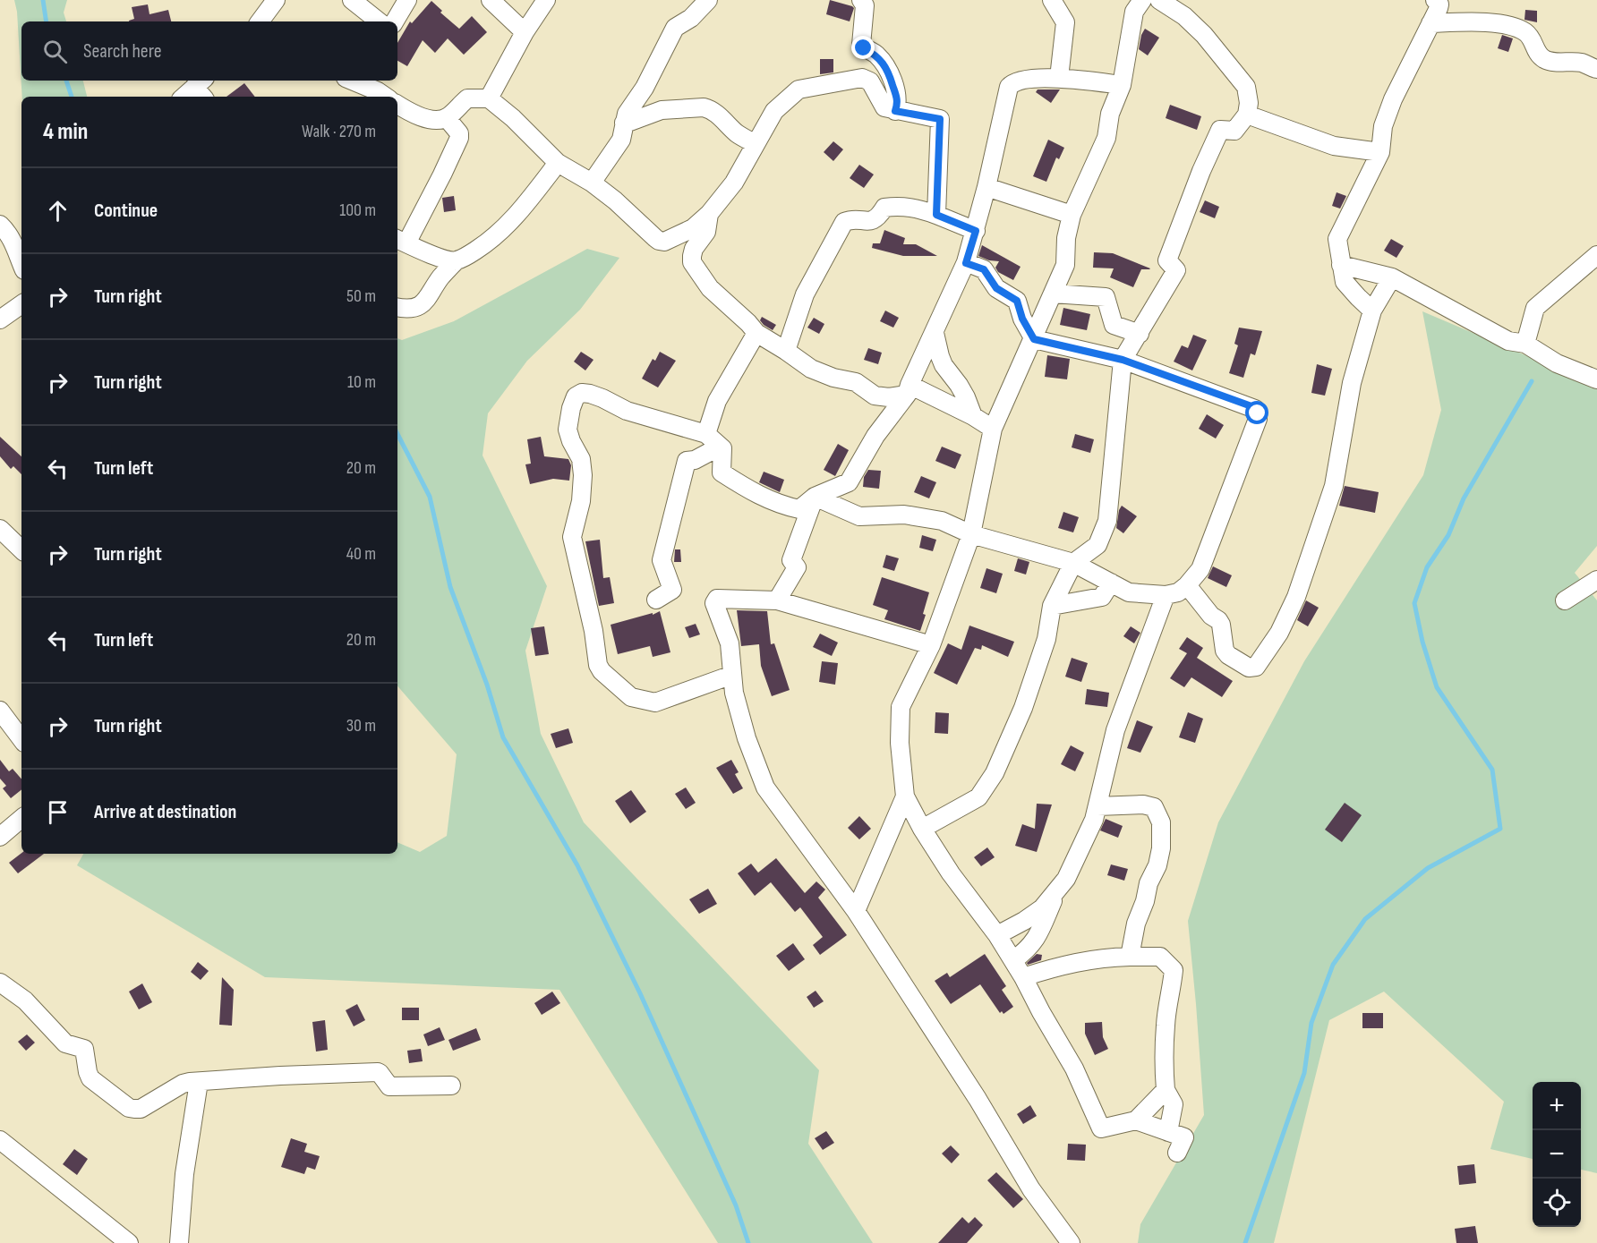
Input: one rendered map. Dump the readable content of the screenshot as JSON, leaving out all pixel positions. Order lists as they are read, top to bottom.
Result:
{
  "page": {
    "search": "Search here",
    "heading": ["4 min", "Walk · 270 m"],
    "list": [
      ["Continue", "100 m"],
      ["Turn right", "50 m"],
      ["Turn right", "10 m"],
      ["Turn left", "20 m"],
      ["Turn right", "40 m"],
      ["Turn left", "20 m"],
      ["Turn right", "30 m"],
      "Arrive at destination"
    ],
    "map_buttons": ["+", "−"]
  }
}
